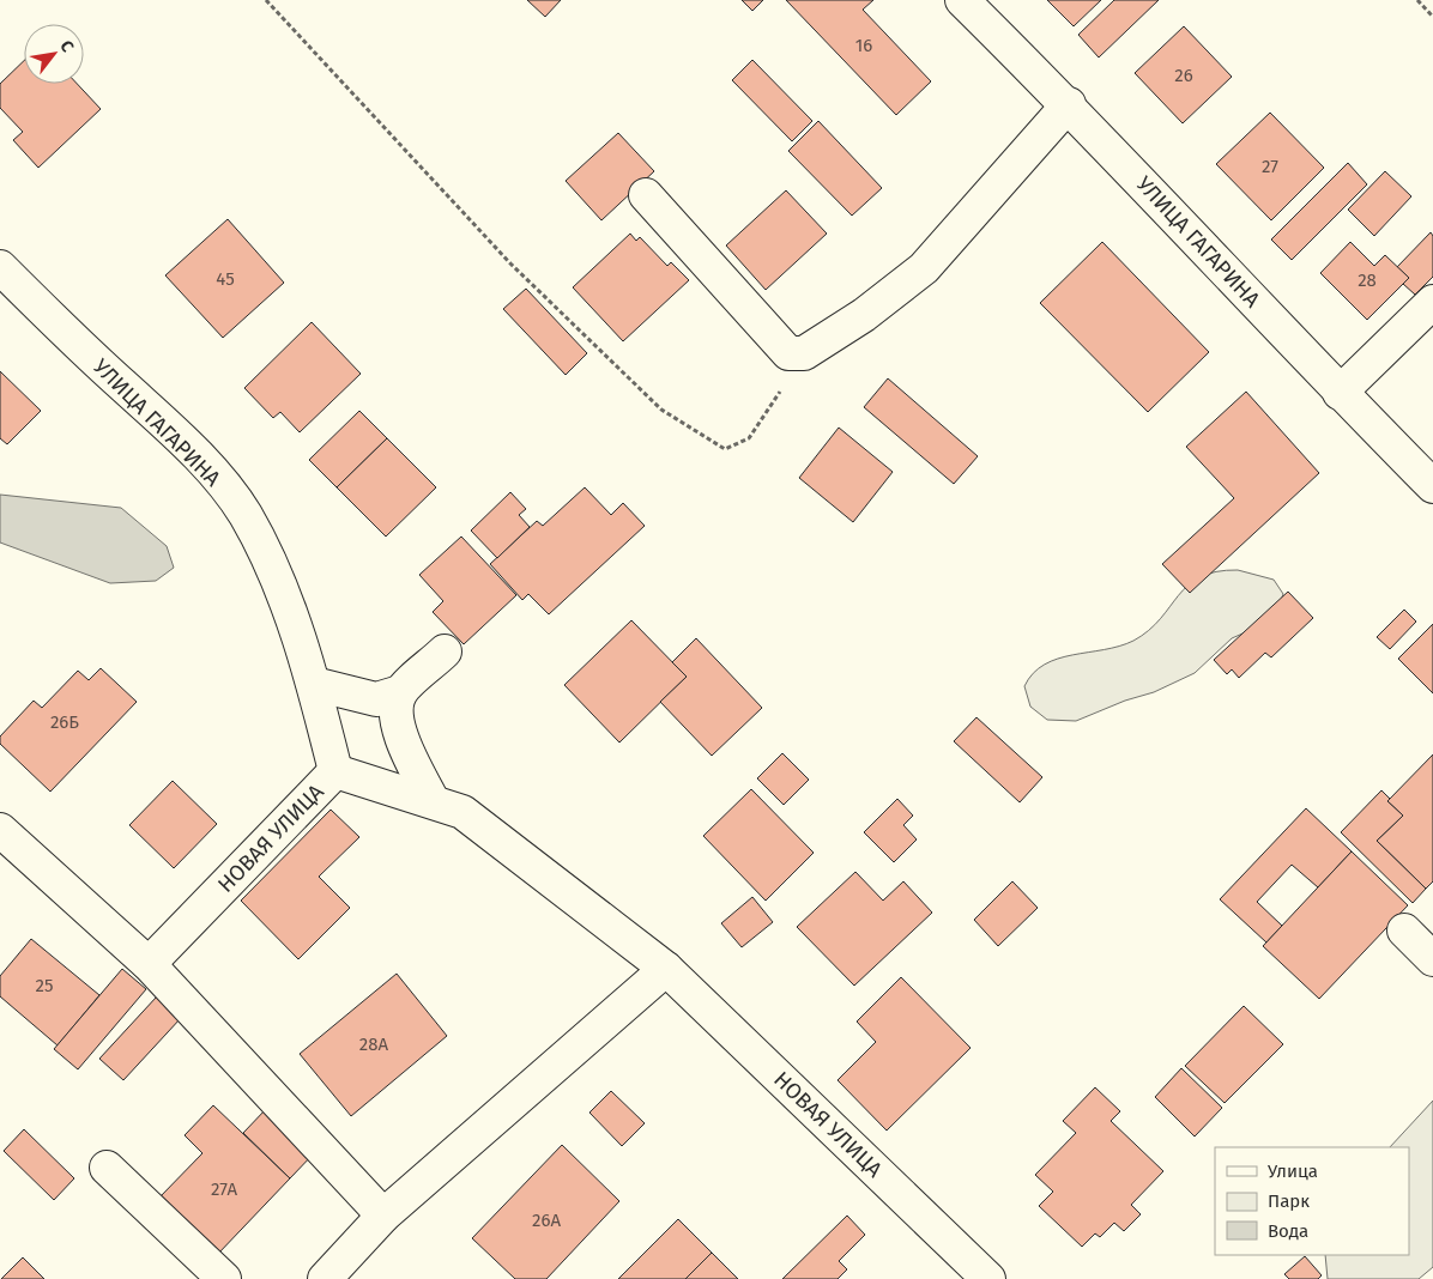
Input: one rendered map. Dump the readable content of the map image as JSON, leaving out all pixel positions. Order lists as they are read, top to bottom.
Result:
{
  "streets": {
    "street": ["УЛИЦА ГАГАРИНА", "НОВАЯ УЛИЦА"]
  },
  "crossings": [
    ["УЛИЦА ГАГАРИНА", "НОВАЯ УЛИЦА"]
  ],
  "house_numbers": [
    "16",
    "26",
    "27",
    "45",
    "28",
    "26Б",
    "25",
    "28А",
    "27А",
    "26А"
  ],
  "legend": ["Улица", "Парк", "Вода"],
  "north": "top right"
}
